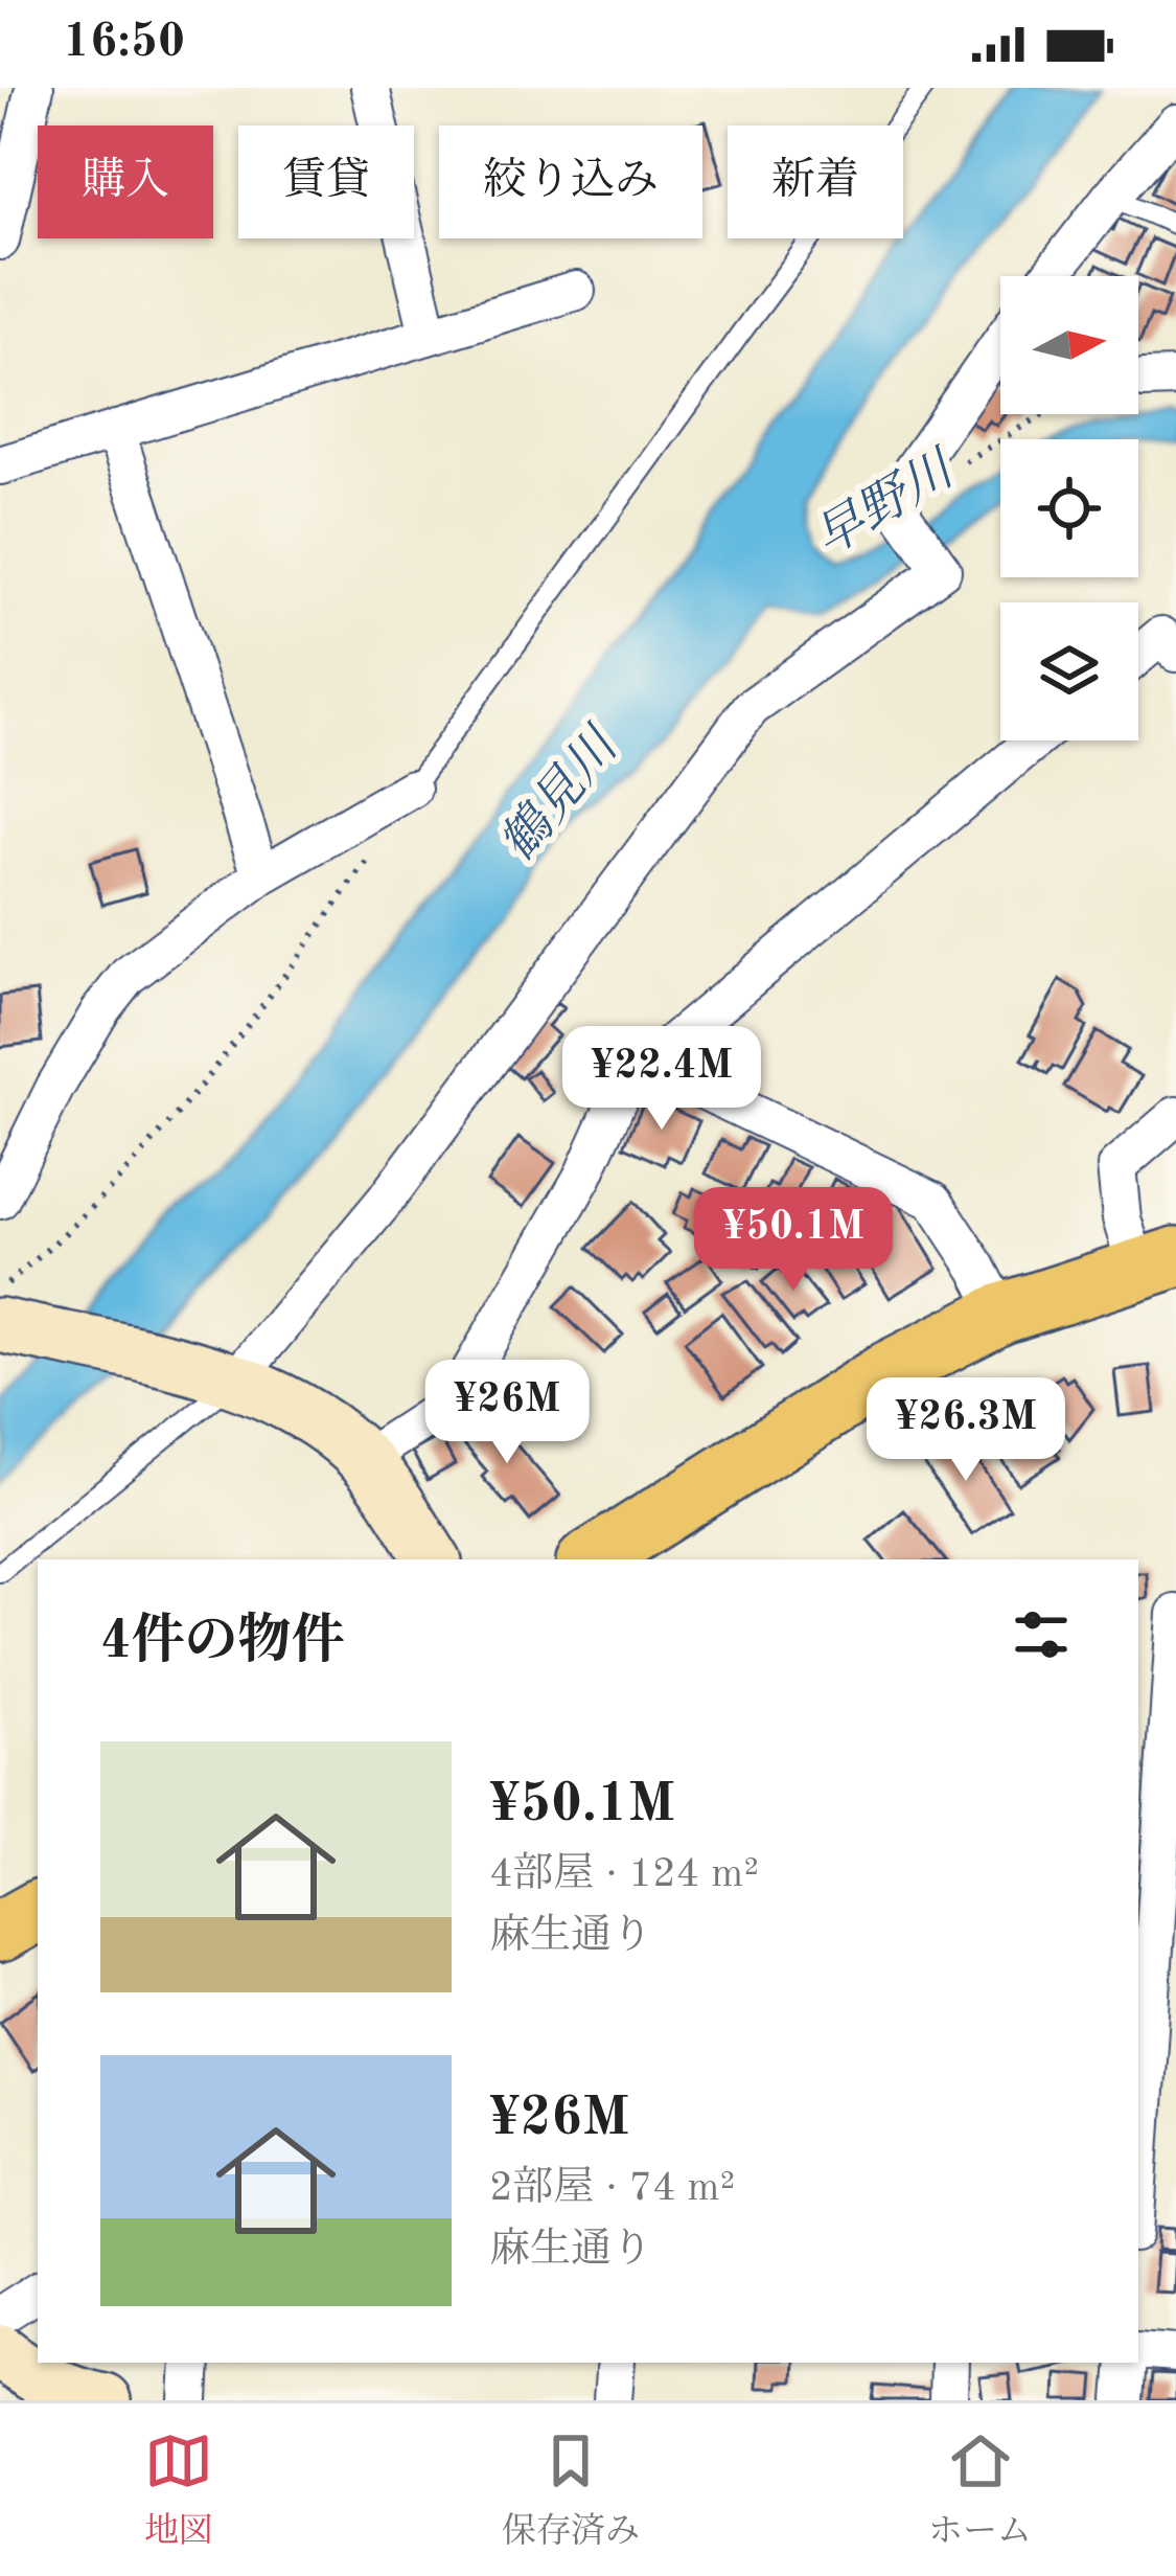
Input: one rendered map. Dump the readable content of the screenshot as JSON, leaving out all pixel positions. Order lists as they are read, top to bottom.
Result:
{
  "water": ["早野川", "鶴見川"],
  "north": "right",
  "page": {
    "status": "16:50",
    "chip": [
      "購入",
      "賃貸",
      "絞り込み",
      "新着"
    ],
    "price": [
      "¥22.4M",
      "¥50.1M",
      "¥26M",
      "¥26.3M"
    ],
    "heading": "4件の物件",
    "list": [
      {
        "name": "¥50.1M",
        "note": "4部屋 · 124 m² · 麻生通り"
      },
      {
        "name": "¥26M",
        "note": "2部屋 · 74 m² · 麻生通り"
      }
    ],
    "tabs": ["地図", "保存済み", "ホーム"]
  }
}
